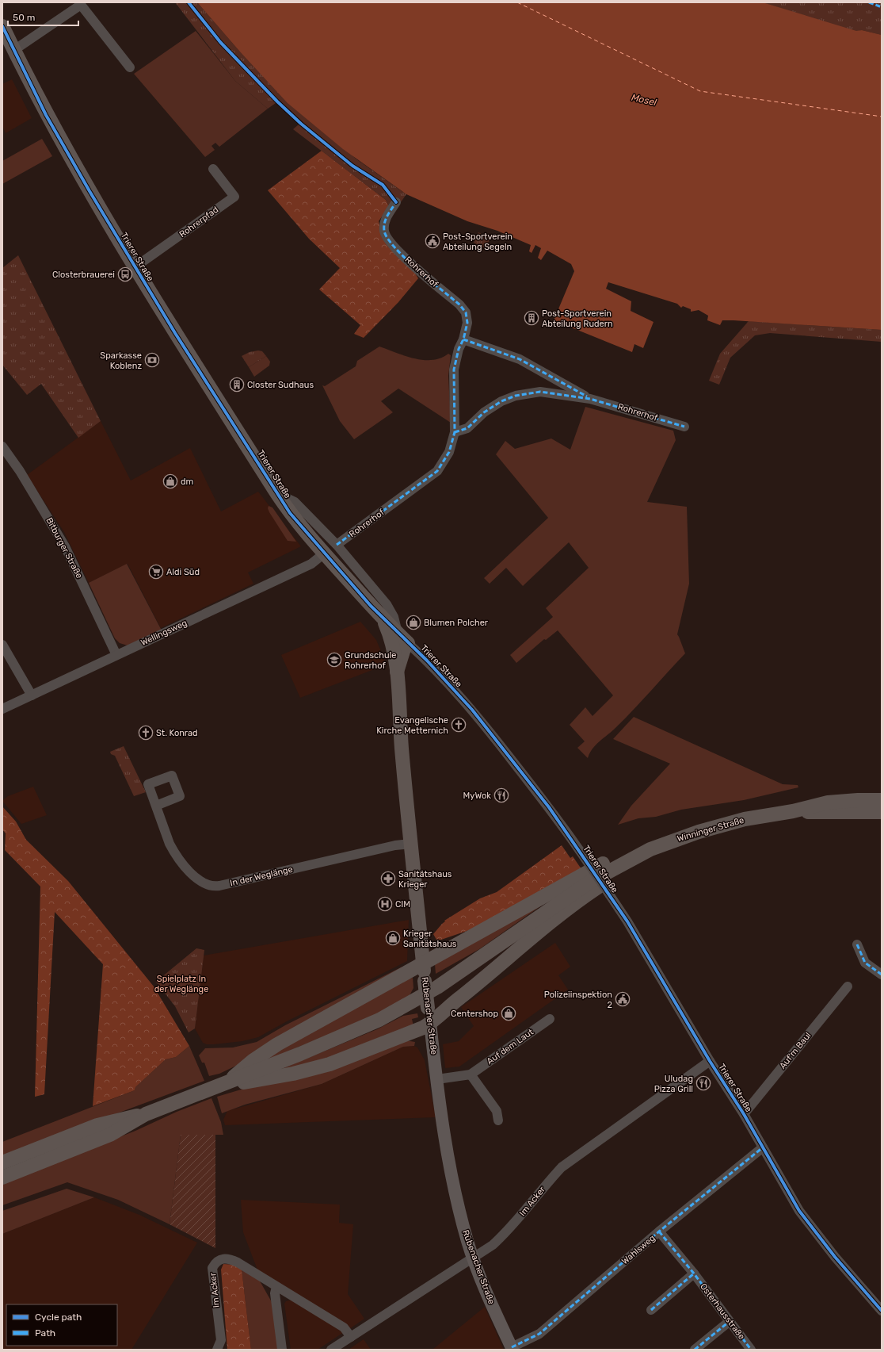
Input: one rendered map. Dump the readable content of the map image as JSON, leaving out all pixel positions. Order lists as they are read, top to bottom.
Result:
{
  "streets": {
    "main road": ["Trierer Straße", "Winninger Straße", "Rübenacher Straße"],
    "street": [
      "Rohrerpfad",
      "Rohrerhof",
      "Bitburger Straße",
      "Wellingsweg",
      "In der Weglänge",
      "Auf dem Laut",
      "Auf'm Baul",
      "Im Acker",
      "Wahlsweg",
      "Osterhausstraße"
    ]
  },
  "crossings": [
    ["Rohrerpfad", "Trierer Straße"],
    ["Trierer Straße", "Rohrerhof"],
    ["Trierer Straße", "Wellingsweg"],
    ["Trierer Straße", "Rübenacher Straße"],
    ["Trierer Straße", "Auf'm Baul"],
    ["Trierer Straße", "Im Acker"],
    ["Trierer Straße", "Wahlsweg"],
    ["Bitburger Straße", "Wellingsweg"],
    ["In der Weglänge", "Rübenacher Straße"],
    ["Rübenacher Straße", "Auf dem Laut"],
    ["Rübenacher Straße", "Im Acker"],
    ["Rübenacher Straße", "Wahlsweg"],
    ["Wahlsweg", "Osterhausstraße"]
  ],
  "water": ["Mosel"],
  "parks": ["Spielplatz In der Weglänge"],
  "places": {
    "public building": ["Post-Sportverein Abteilung Segeln", "Polizeiinspektion 2"],
    "bus stop": ["Closterbrauerei"],
    "building": ["Post-Sportverein Abteilung Rudern", "Closter Sudhaus"],
    "bank": ["Sparkasse Koblenz"],
    "shop": [
      "dm",
      "Blumen Polcher",
      "Krieger Sanitätshaus",
      "Centershop"
    ],
    "supermarket": ["Aldi Süd"],
    "school or university": ["Grundschule Rohrerhof"],
    "church": ["Evangelische Kirche Metternich", "St. Konrad"],
    "restaurant": ["MyWok", "Uludag Pizza Grill"],
    "pharmacy": ["Sanitätshaus Krieger"],
    "hospital": ["CIM"]
  },
  "legend": ["Cycle path", "Path"],
  "scale_bar": "50 m"
}
